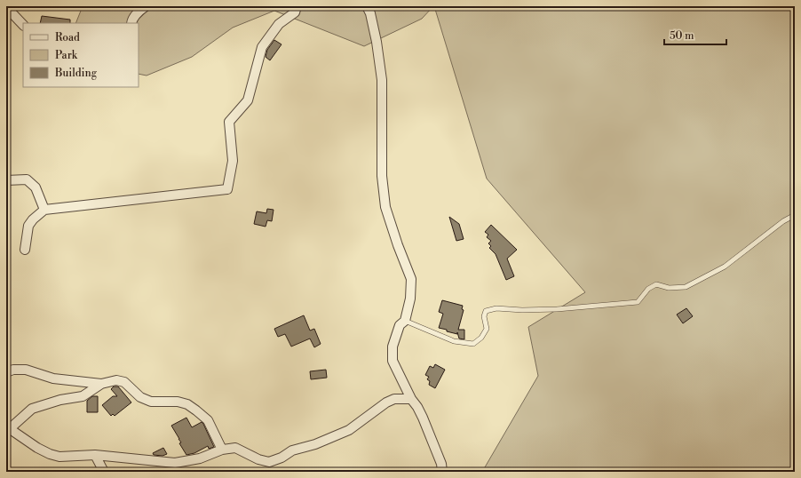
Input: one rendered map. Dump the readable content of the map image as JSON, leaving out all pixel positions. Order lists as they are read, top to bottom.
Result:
{
  "legend": ["Road", "Park", "Building"],
  "scale_bar": "50 m"
}
